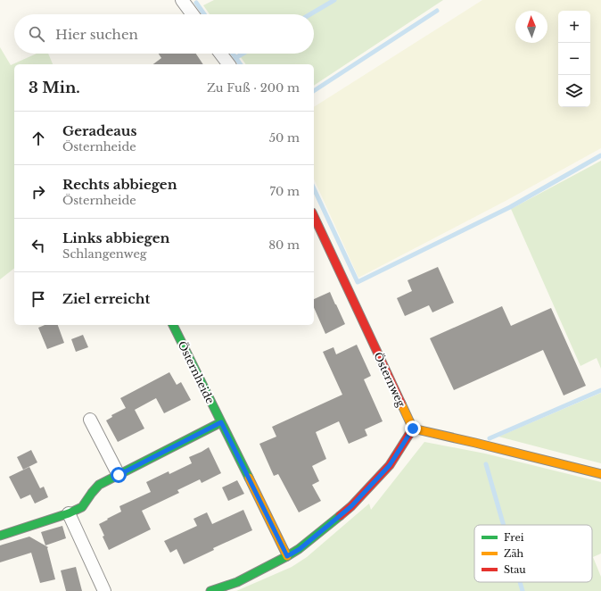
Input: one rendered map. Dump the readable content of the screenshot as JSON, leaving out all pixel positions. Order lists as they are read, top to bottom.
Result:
{
  "streets": {
    "street": ["Östernheide", "Östernweg"]
  },
  "legend": ["Frei", "Zäh", "Stau"],
  "north": "top",
  "page": {
    "map_buttons": ["+", "−"],
    "search": "Hier suchen",
    "heading": ["3 Min.", "Zu Fuß · 200 m"],
    "list": [
      ["Geradeaus", "Östernheide", "50 m"],
      ["Rechts abbiegen", "Östernheide", "70 m"],
      ["Links abbiegen", "Schlangenweg", "80 m"],
      "Ziel erreicht"
    ]
  }
}
